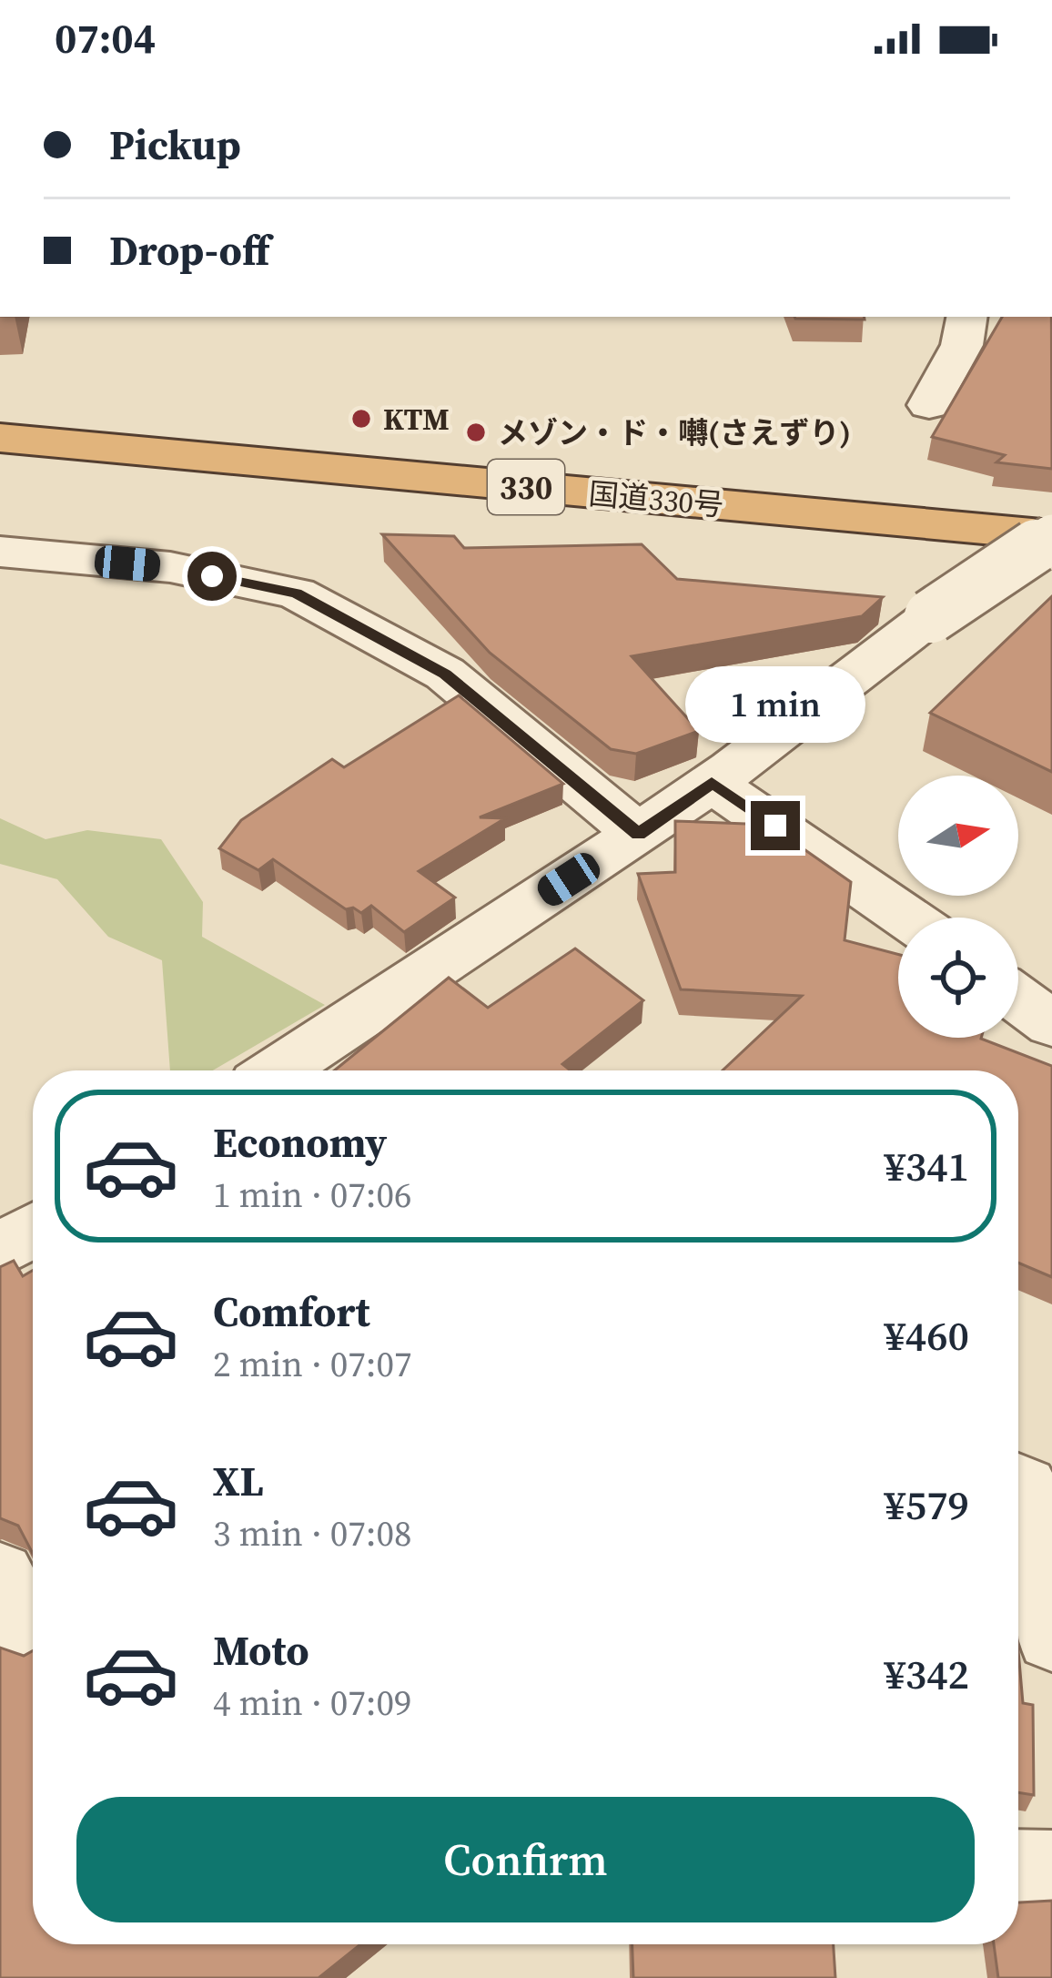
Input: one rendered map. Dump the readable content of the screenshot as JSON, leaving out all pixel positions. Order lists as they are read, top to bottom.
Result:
{
  "streets": {
    "highway": ["330", "国道330号"]
  },
  "places": ["KTM", "メゾン・ド・囀(さえずり)"],
  "north": "right",
  "page": {
    "status": "07:04",
    "banner": ["Pickup", "Drop-off"],
    "bubble": "1 min",
    "list": [
      {
        "name": "Economy",
        "note": "1 min · 07:06",
        "value": "¥341"
      },
      {
        "name": "Comfort",
        "note": "2 min · 07:07",
        "value": "¥460"
      },
      {
        "name": "XL",
        "note": "3 min · 07:08",
        "value": "¥579"
      },
      {
        "name": "Moto",
        "note": "4 min · 07:09",
        "value": "¥342"
      }
    ],
    "buttons": "Confirm"
  }
}
